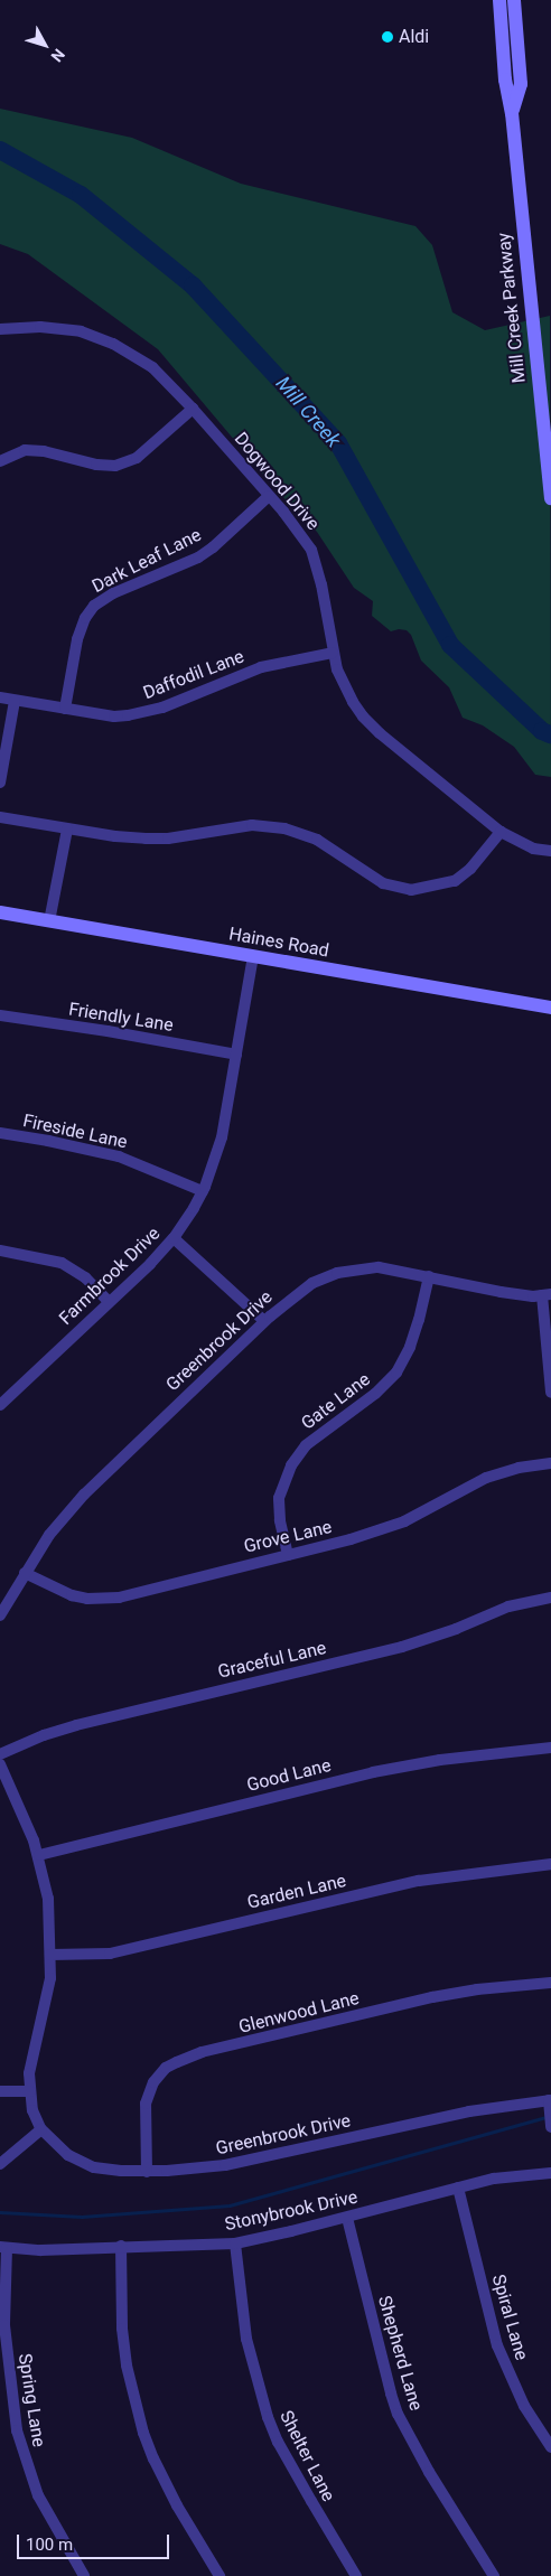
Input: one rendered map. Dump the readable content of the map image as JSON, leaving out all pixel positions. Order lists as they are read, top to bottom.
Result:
{
  "streets": {
    "main road": ["Mill Creek Parkway", "Haines Road"],
    "street": [
      "Dogwood Drive",
      "Dark Leaf Lane",
      "Daffodil Lane",
      "Friendly Lane",
      "Fireside Lane",
      "Farmbrook Drive",
      "Greenbrook Drive",
      "Gate Lane",
      "Grove Lane",
      "Graceful Lane",
      "Good Lane",
      "Garden Lane",
      "Glenwood Lane",
      "Stonybrook Drive",
      "Spiral Lane",
      "Shepherd Lane",
      "Spring Lane",
      "Shelter Lane"
    ]
  },
  "crossings": [
    ["Dogwood Drive", "Dark Leaf Lane"],
    ["Dogwood Drive", "Daffodil Lane"],
    ["Dark Leaf Lane", "Daffodil Lane"],
    ["Haines Road", "Farmbrook Drive"],
    ["Friendly Lane", "Farmbrook Drive"],
    ["Fireside Lane", "Farmbrook Drive"],
    ["Greenbrook Drive", "Gate Lane"],
    ["Greenbrook Drive", "Grove Lane"],
    ["Greenbrook Drive", "Good Lane"],
    ["Greenbrook Drive", "Garden Lane"],
    ["Greenbrook Drive", "Glenwood Lane"],
    ["Gate Lane", "Grove Lane"],
    ["Stonybrook Drive", "Spiral Lane"],
    ["Stonybrook Drive", "Shepherd Lane"],
    ["Stonybrook Drive", "Spring Lane"],
    ["Stonybrook Drive", "Shelter Lane"]
  ],
  "water": ["Mill Creek"],
  "places": ["Aldi"],
  "scale_bar": "100 m",
  "north": "bottom right"
}
